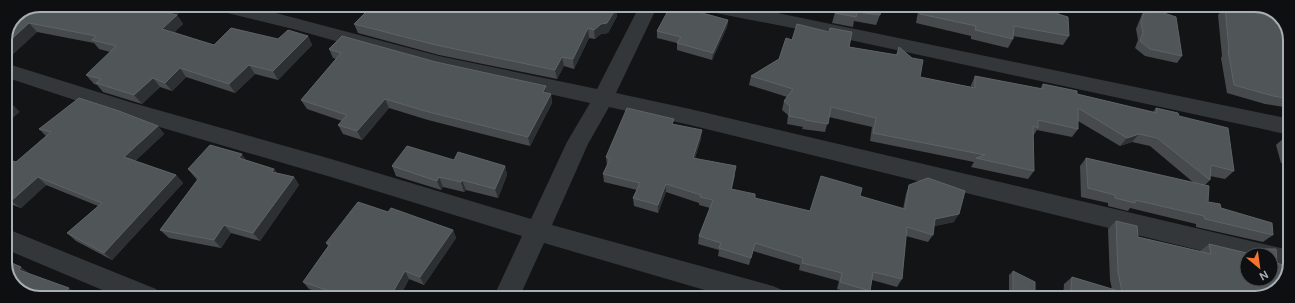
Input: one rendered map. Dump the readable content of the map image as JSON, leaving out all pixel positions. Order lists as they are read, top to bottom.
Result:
{
  "north": "bottom right"
}
